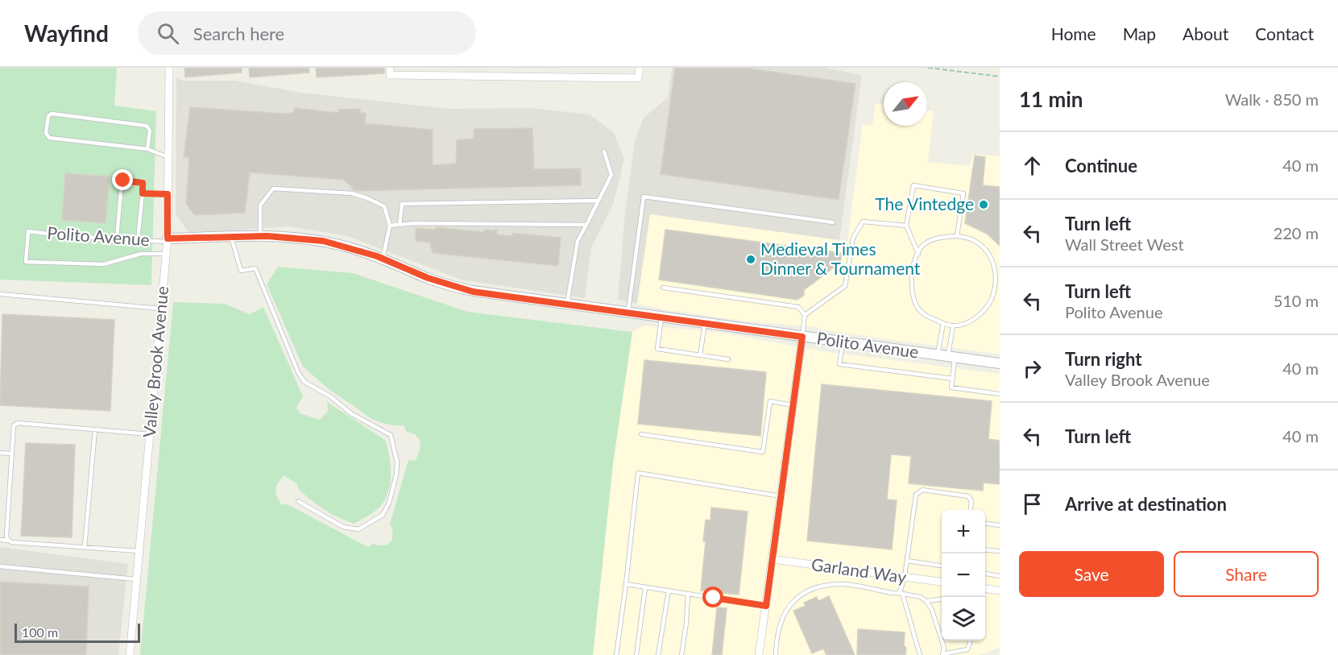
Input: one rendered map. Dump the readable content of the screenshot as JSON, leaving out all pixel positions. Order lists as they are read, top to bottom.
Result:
{
  "streets": {
    "street": ["Polito Avenue", "Valley Brook Avenue", "Garland Way"]
  },
  "crossings": [
    ["Polito Avenue", "Valley Brook Avenue"]
  ],
  "places": ["The Vintedge", "Medieval Times Dinner & Tournament"],
  "scale_bar": "100 m",
  "north": "top right",
  "page": {
    "header": "Wayfind",
    "search": "Search here",
    "nav": [
      "Home",
      "Map",
      "About",
      "Contact"
    ],
    "heading": ["11 min", "Walk · 850 m"],
    "list": [
      ["Continue", "40 m"],
      ["Turn left", "Wall Street West", "220 m"],
      ["Turn left", "Polito Avenue", "510 m"],
      ["Turn right", "Valley Brook Avenue", "40 m"],
      ["Turn left", "40 m"],
      "Arrive at destination"
    ],
    "map_buttons": ["+", "−"],
    "buttons": ["Save", "Share"],
    "scale": "100 m"
  }
}
